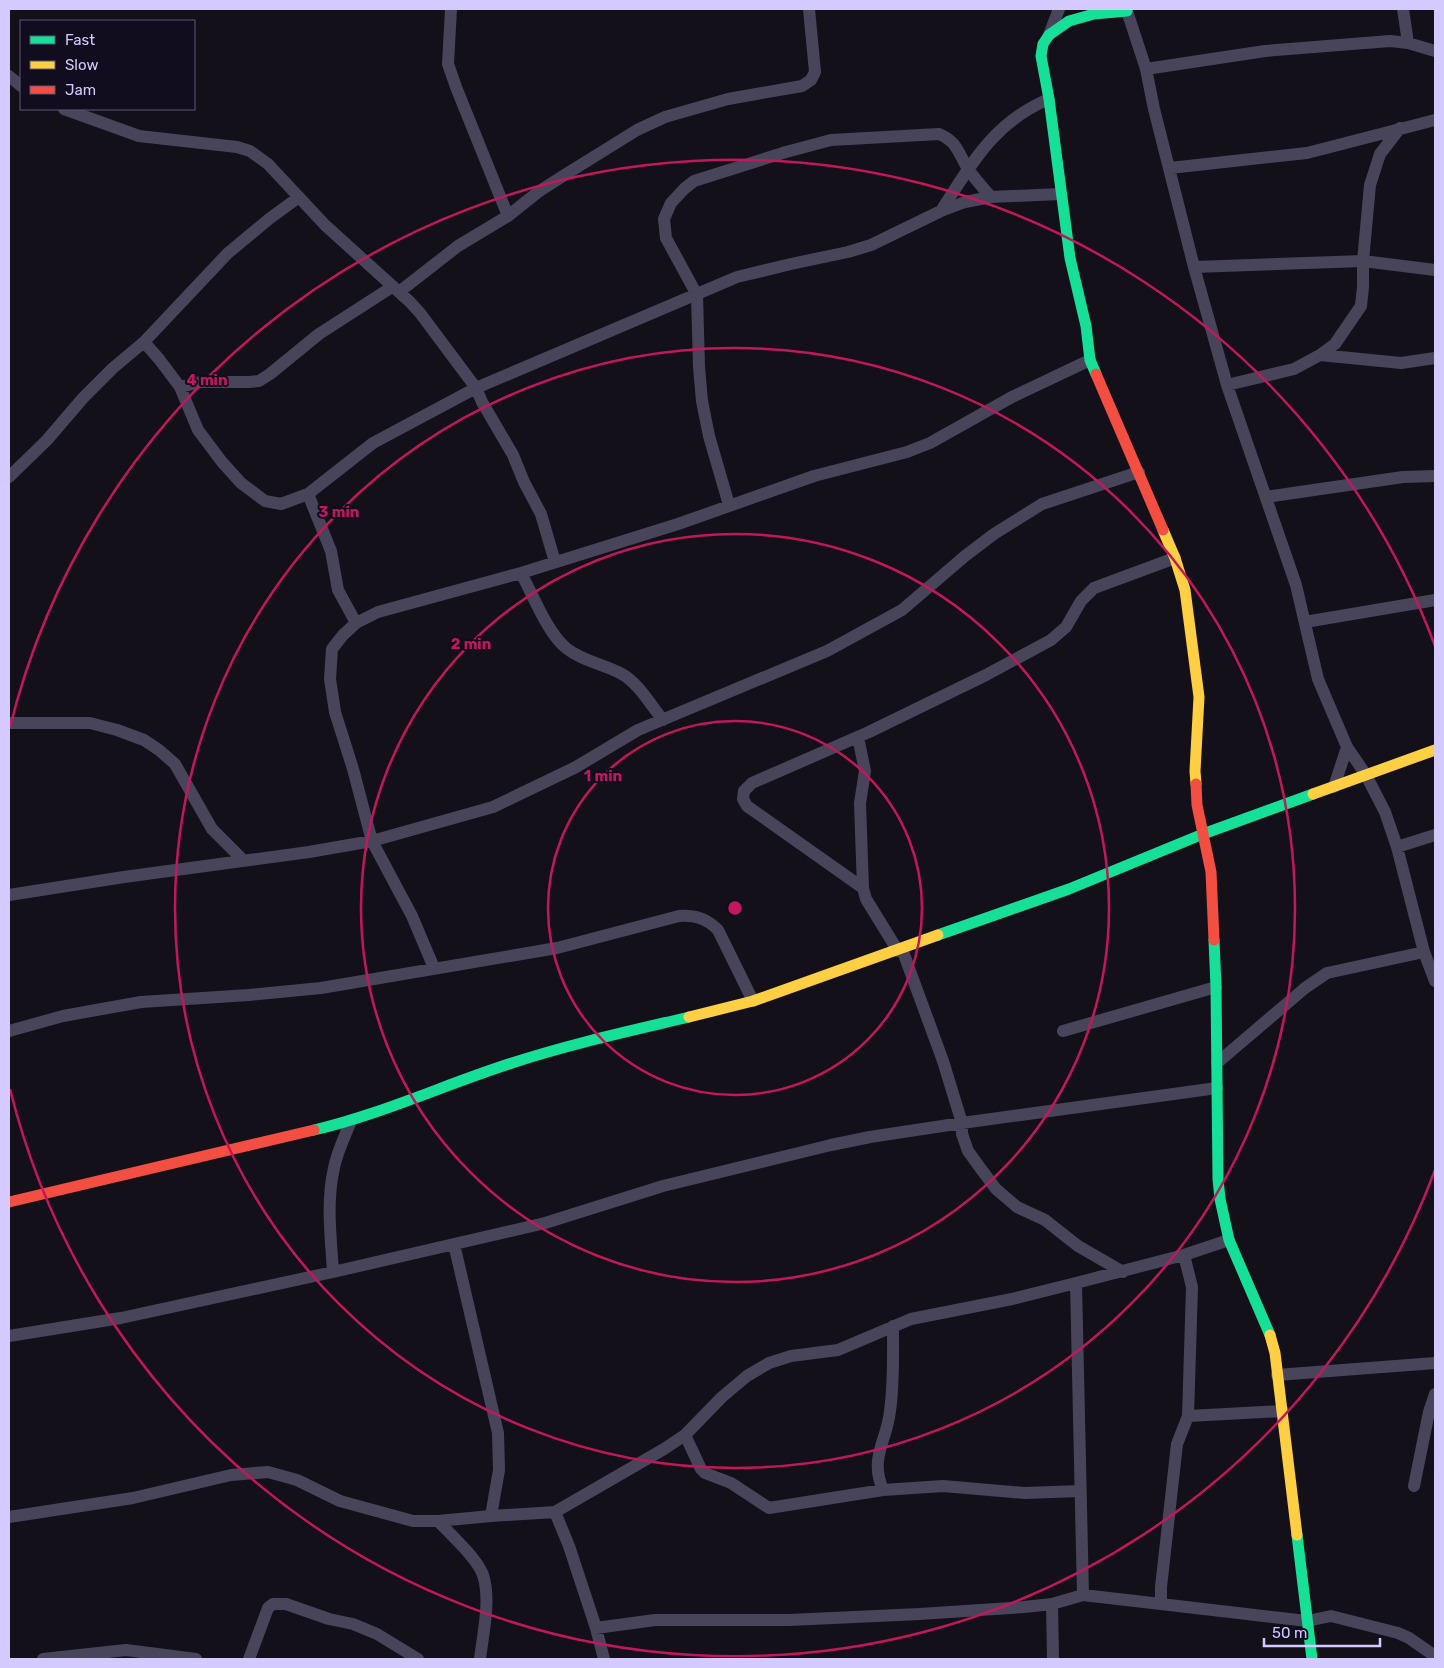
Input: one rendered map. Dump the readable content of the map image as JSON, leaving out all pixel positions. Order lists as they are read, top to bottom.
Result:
{
  "legend": ["Fast", "Slow", "Jam"],
  "scale_bar": "50 m",
  "rings": [
    "4 min",
    "3 min",
    "2 min",
    "1 min"
  ]
}
